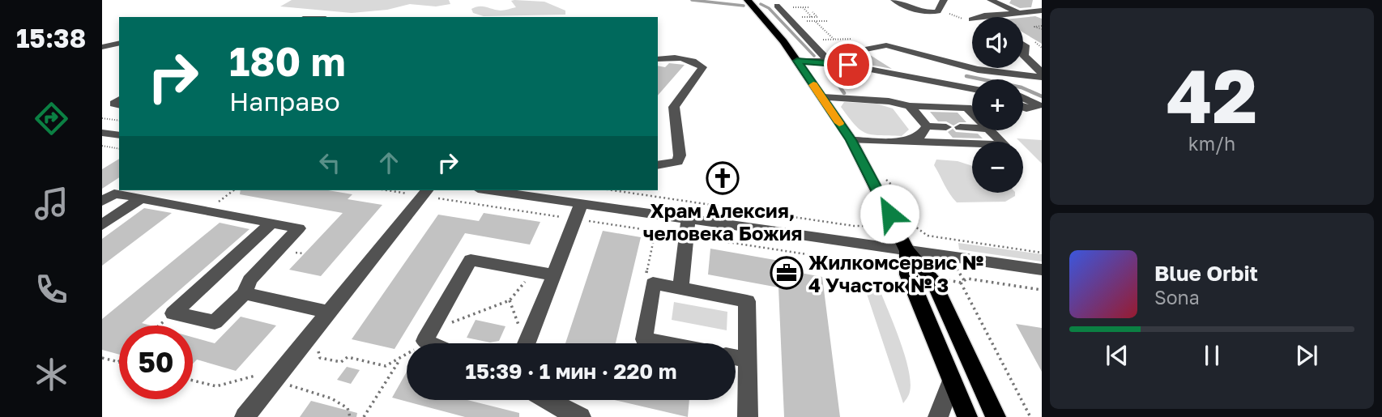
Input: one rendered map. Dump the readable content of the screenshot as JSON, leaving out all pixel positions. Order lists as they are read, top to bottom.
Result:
{
  "places": {
    "church": ["Храм Алексия, человека Божия"],
    "office": ["Жилкомсервис № 4 Участок № 3"]
  },
  "page": {
    "tabs": "15:38",
    "tile": ["42", "km/h"],
    "map_buttons": ["+", "−"],
    "turn": ["180 m", "Направо"],
    "song": ["Blue Orbit", "Sona"],
    "limit": "50",
    "trip": "15:39 · 1 мин · 220 m"
  }
}
